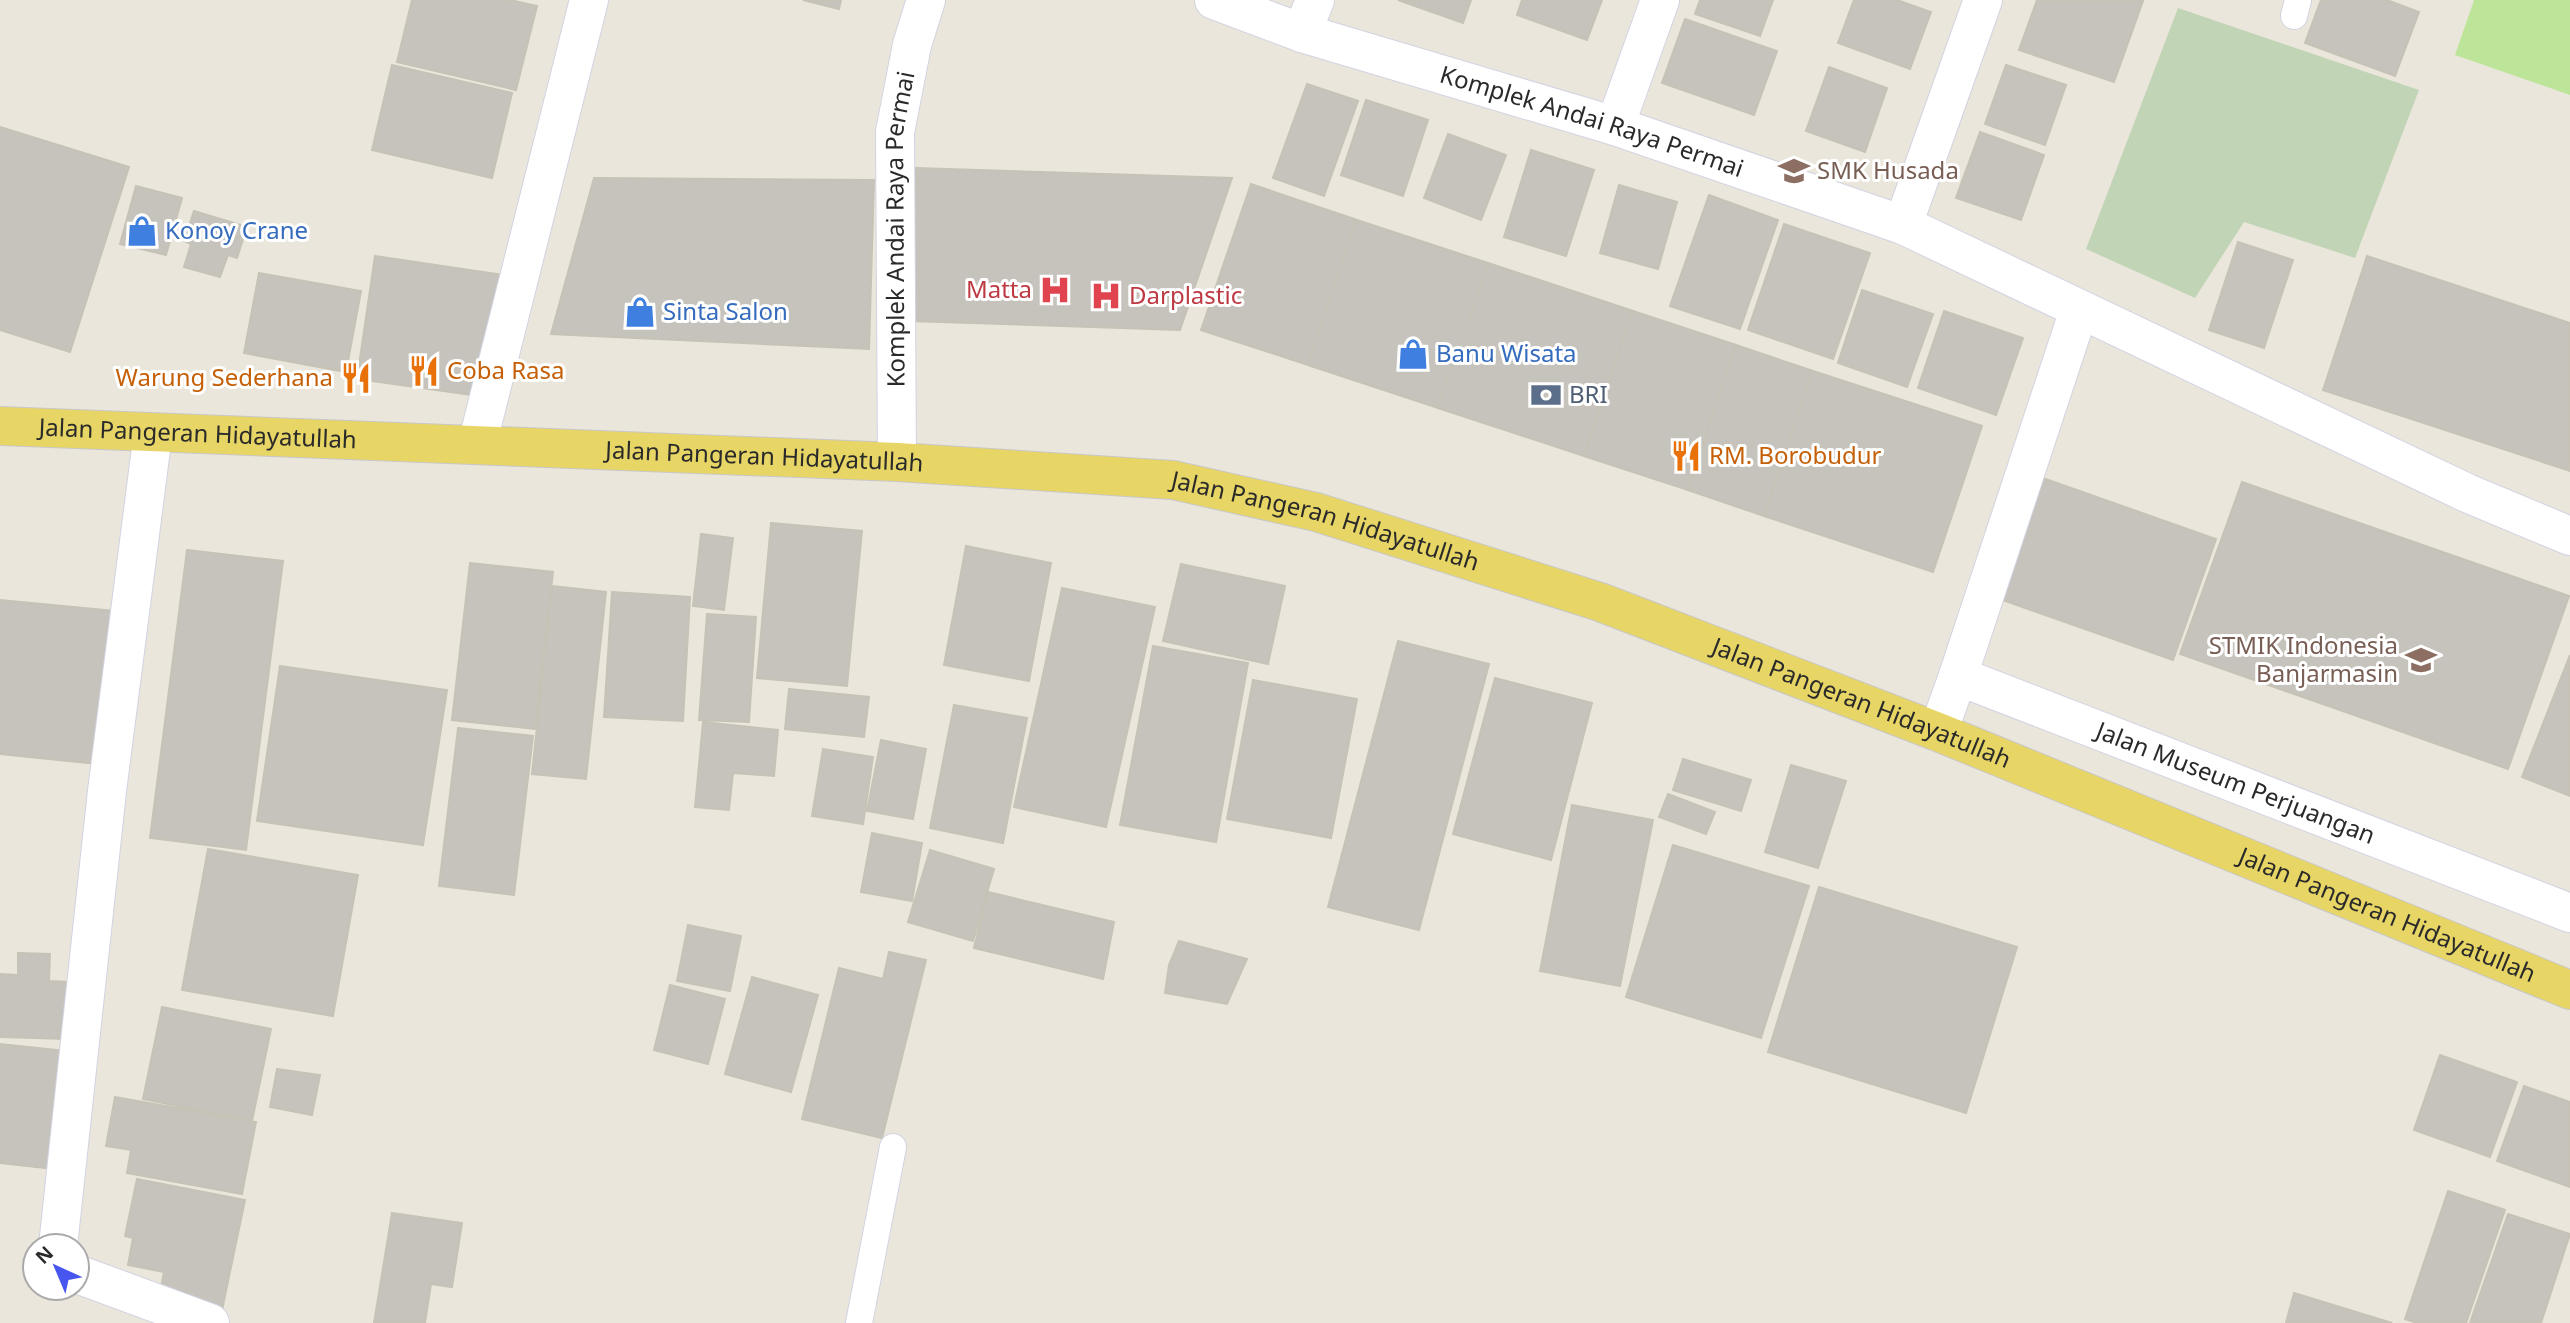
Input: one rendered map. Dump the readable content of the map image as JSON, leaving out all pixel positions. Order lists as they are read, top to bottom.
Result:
{
  "streets": {
    "main road": ["Jalan Pangeran Hidayatullah"],
    "street": ["Komplek Andai Raya Permai", "Jalan Museum Perjuangan"]
  },
  "crossings": [
    ["Komplek Andai Raya Permai", "Jalan Pangeran Hidayatullah"]
  ],
  "places": {
    "school or university": ["SMK Husada", "STMIK Indonesia Banjarmasin"],
    "shop": ["Konoy Crane", "Sinta Salon", "Banu Wisata"],
    "hospital": ["Matta", "Darplastic"],
    "restaurant": ["Coba Rasa", "Warung Sederhana", "RM. Borobudur"],
    "bank": ["BRI"]
  },
  "north": "top left"
}
